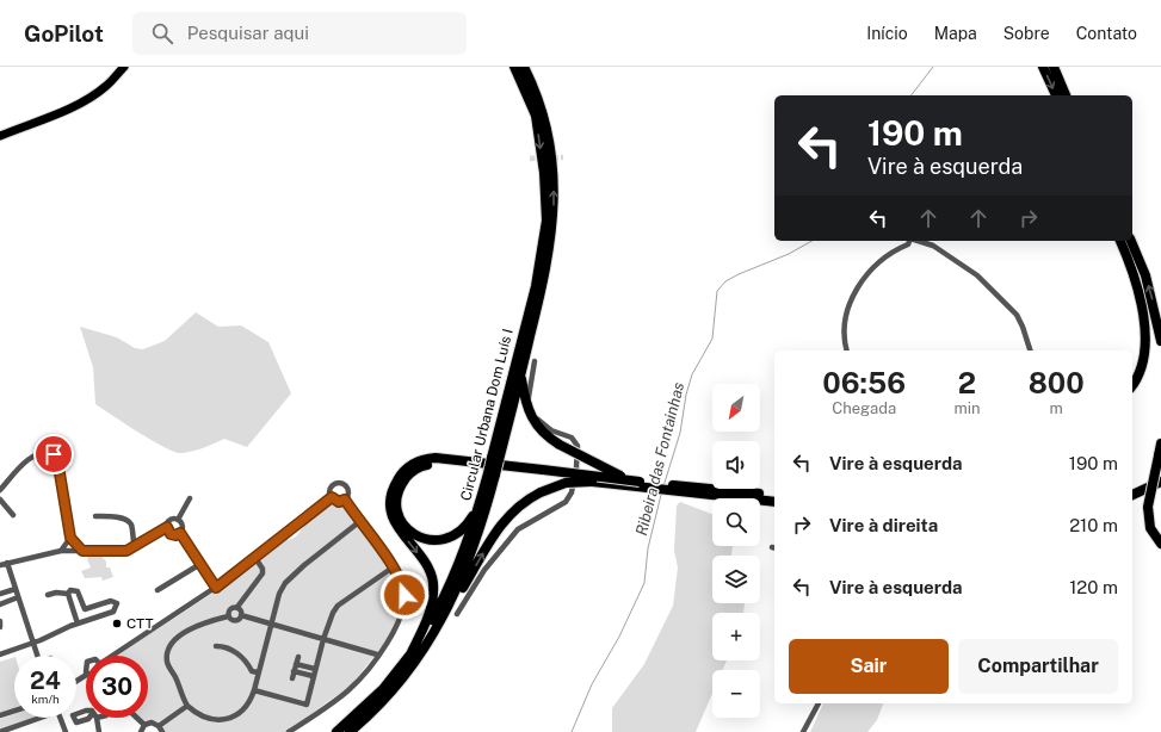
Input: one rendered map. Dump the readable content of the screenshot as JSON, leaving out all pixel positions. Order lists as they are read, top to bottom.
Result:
{
  "streets": {
    "highway": ["Circular Urbana Dom Luís I"]
  },
  "water": ["Ribeira das Fontainhas"],
  "places": ["CTT"],
  "north": "bottom left",
  "page": {
    "header": "GoPilot",
    "search": "Pesquisar aqui",
    "nav": [
      "Início",
      "Mapa",
      "Sobre",
      "Contato"
    ],
    "turn": ["190 m", "Vire à esquerda"],
    "eta": [
      "06:56",
      "Chegada",
      "2",
      "min",
      "800",
      "m"
    ],
    "map_buttons": ["+", "−"],
    "list": [
      {
        "name": "Vire à esquerda",
        "value": "190 m"
      },
      {
        "name": "Vire à direita",
        "value": "210 m"
      },
      {
        "name": "Vire à esquerda",
        "value": "120 m"
      }
    ],
    "buttons": ["Sair", "Compartilhar"],
    "speed": "24 km/h",
    "limit": "30"
  }
}
